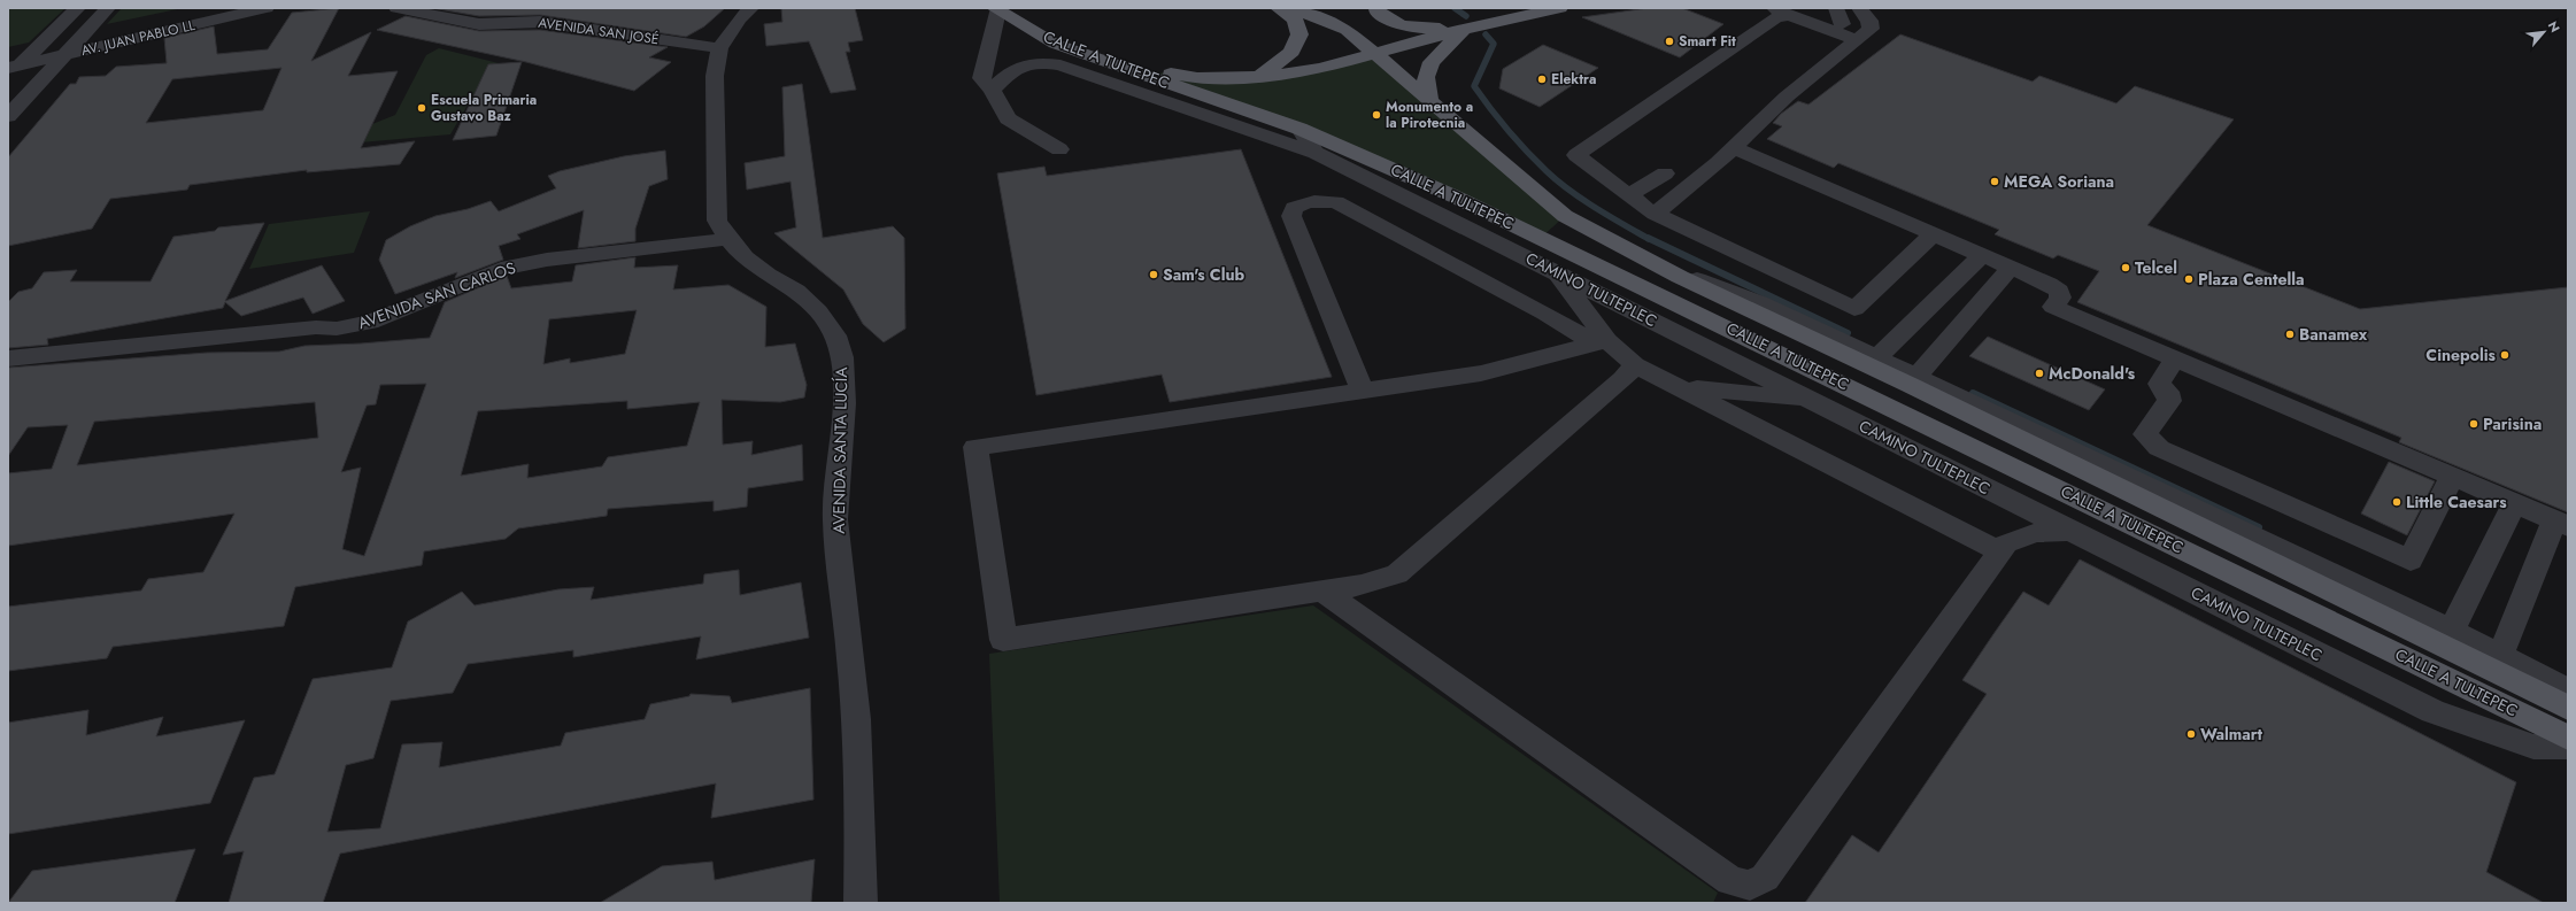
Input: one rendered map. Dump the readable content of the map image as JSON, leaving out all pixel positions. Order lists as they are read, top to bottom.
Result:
{
  "streets": {
    "main road": ["CALLE A TULTEPEC"],
    "street": [
      "AVENIDA SAN JOSÉ",
      "AV. JUAN PABLO LL",
      "CAMINO TULTEPLEC",
      "AVENIDA SAN CARLOS",
      "AVENIDA SANTA LUCÍA"
    ]
  },
  "crossings": [
    ["AVENIDA SAN JOSÉ", "AVENIDA SANTA LUCÍA"],
    ["CALLE A TULTEPEC", "CAMINO TULTEPLEC"],
    ["AVENIDA SAN CARLOS", "AVENIDA SANTA LUCÍA"]
  ],
  "places": [
    "Smart Fit",
    "Elektra",
    "Escuela Primaria Gustavo Baz",
    "Monumento a la Pirotecnia",
    "MEGA Soriana",
    "Telcel",
    "Sam's Club",
    "Plaza Centella",
    "Banamex",
    "Cinepolis",
    "McDonald's",
    "Parisina",
    "Little Caesars",
    "Walmart"
  ],
  "north": "top right"
}
